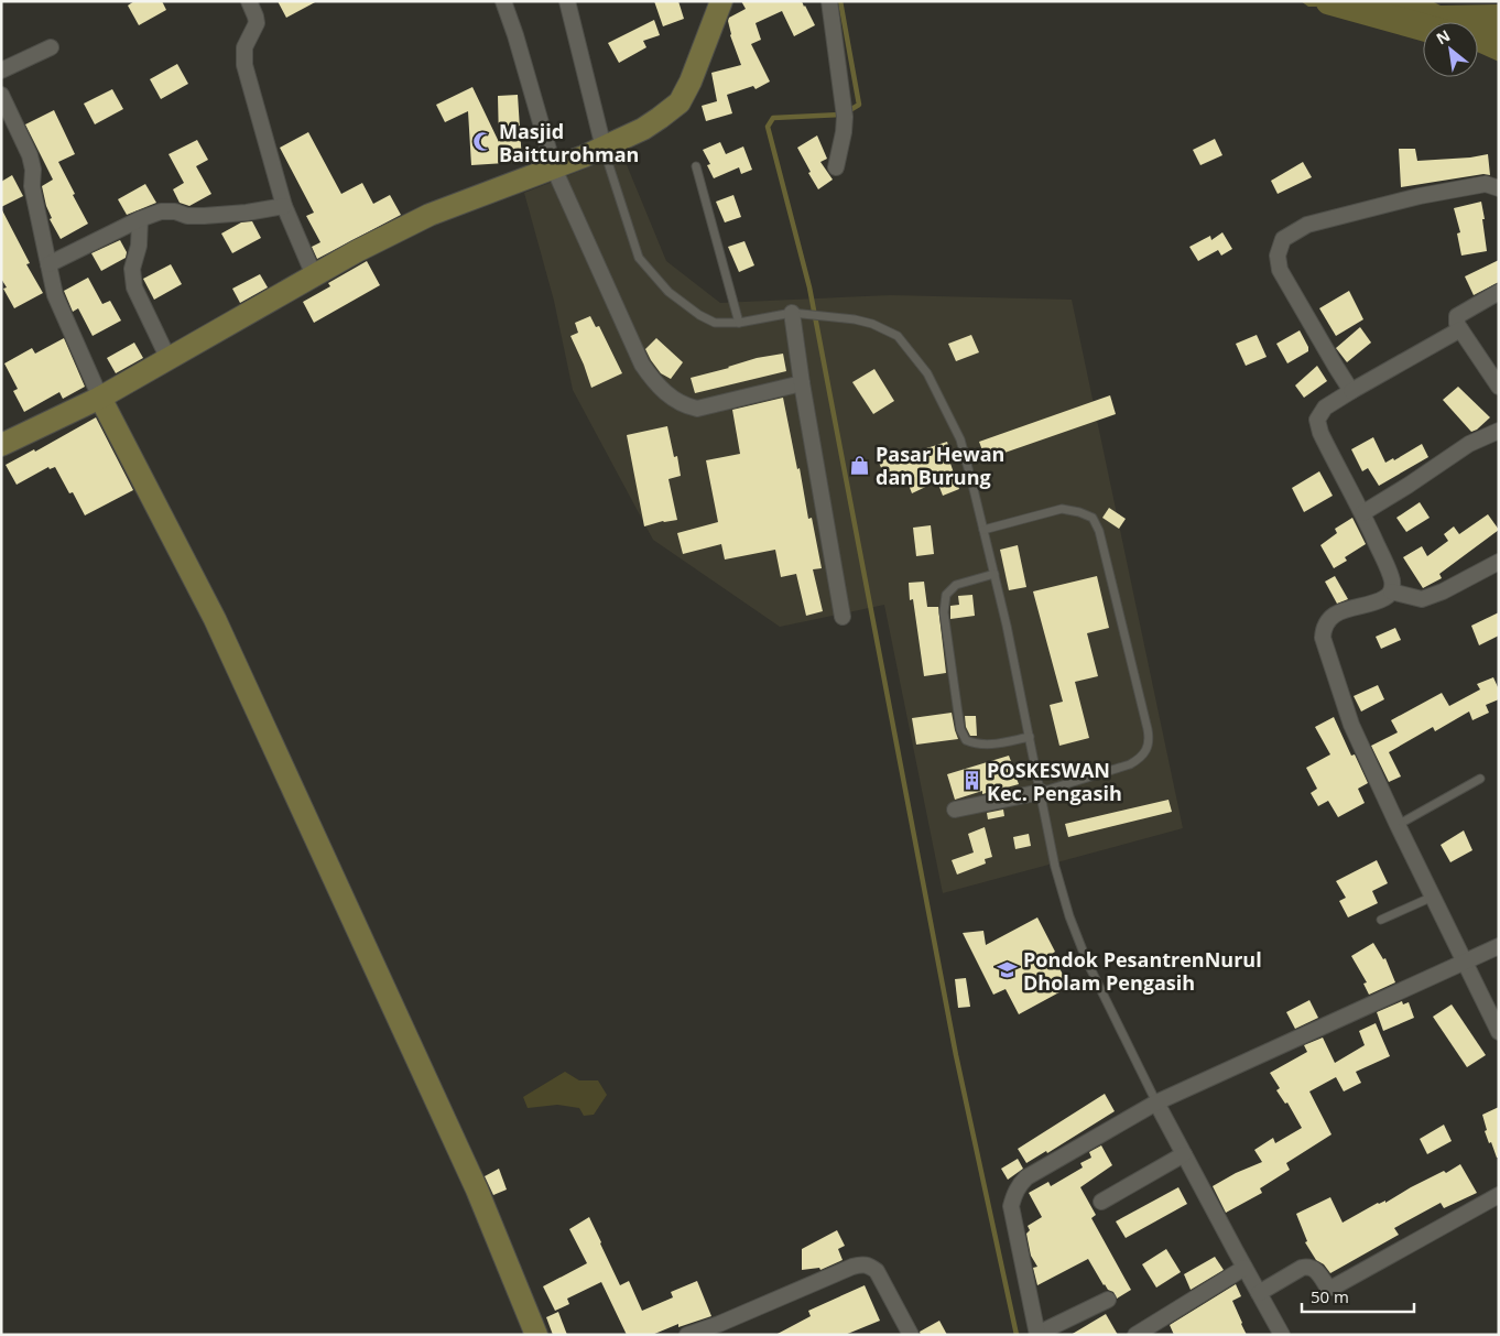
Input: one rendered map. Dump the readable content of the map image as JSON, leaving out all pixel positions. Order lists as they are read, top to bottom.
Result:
{
  "places": {
    "mosque": ["Masjid Baitturohman"],
    "shop": ["Pasar Hewan dan Burung"],
    "building": ["POSKESWAN Kec. Pengasih"],
    "school or university": ["Pondok PesantrenNurul Dholam Pengasih"]
  },
  "scale_bar": "50 m",
  "north": "top left"
}
